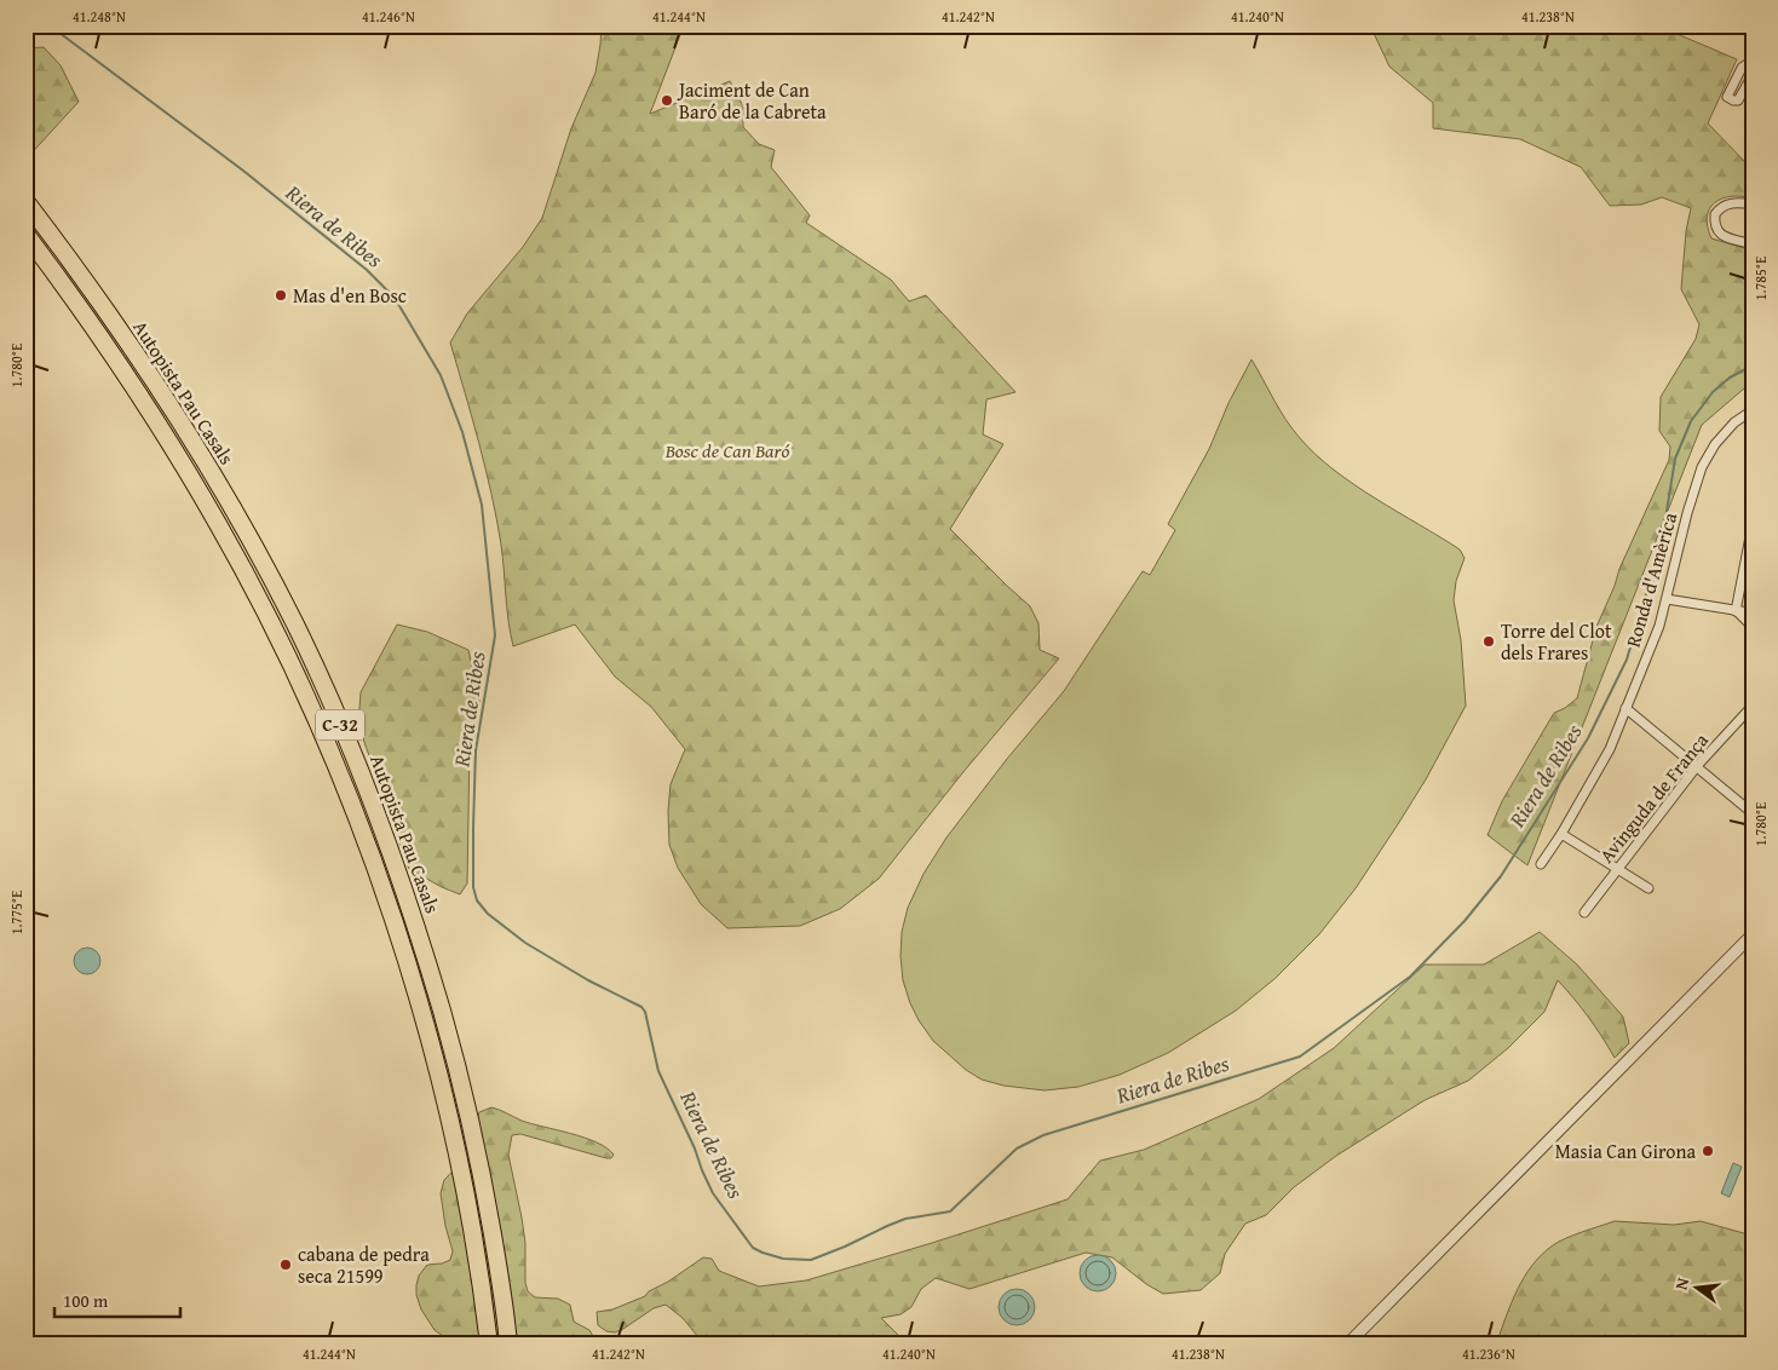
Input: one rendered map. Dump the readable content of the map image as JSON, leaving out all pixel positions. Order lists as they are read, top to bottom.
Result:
{
  "streets": {
    "highway": ["Autopista Pau Casals", "C-32"],
    "street": ["Ronda d'Amèrica", "Avinguda de França"]
  },
  "water": ["Riera de Ribes"],
  "parks": ["Bosc de Can Baró"],
  "places": [
    "Jaciment de Can Baró de la Cabreta",
    "Mas d'en Bosc",
    "Torre del Clot dels Frares",
    "Masia Can Girona",
    "cabana de pedra seca 21599"
  ],
  "scale_bar": "100 m",
  "north": "left",
  "coordinates": [
    "41.248°N",
    "41.246°N",
    "41.244°N",
    "41.242°N",
    "41.240°N",
    "41.238°N",
    "1.785°E",
    "1.780°E",
    "1.775°E",
    "41.236°N"
  ]
}
